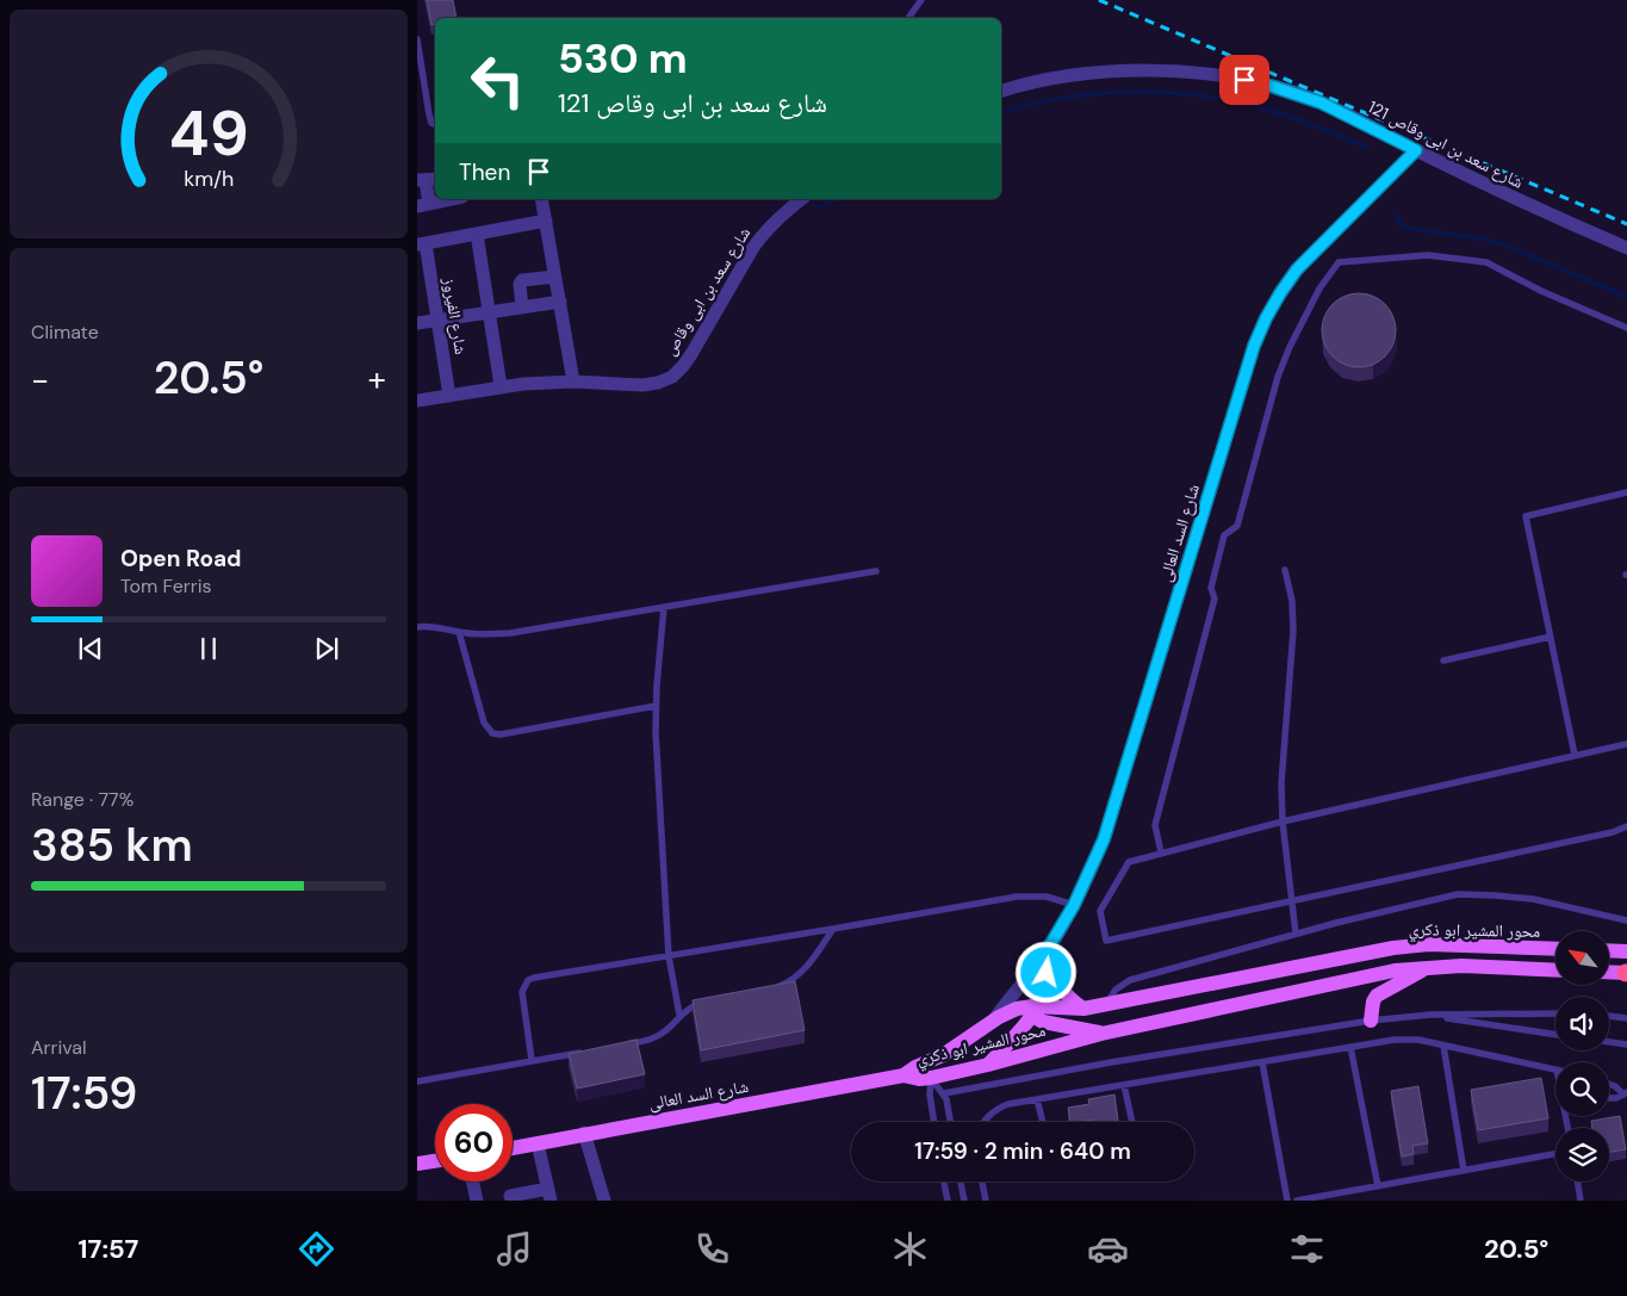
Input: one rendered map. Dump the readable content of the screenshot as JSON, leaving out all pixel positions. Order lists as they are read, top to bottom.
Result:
{
  "streets": {
    "main road": ["شارع السد العالى", "محور المشير ابو ذكري"],
    "street": ["شارع سعد بن ابى وقاص 121", "شارع سعد بن ابى وقاص", "شارع الفيروز"]
  },
  "crossings": [
    ["شارع سعد بن ابى وقاص 121", "شارع السد العالى"],
    ["شارع سعد بن ابى وقاص", "شارع الفيروز"],
    ["شارع السد العالى", "محور المشير ابو ذكري"]
  ],
  "north": "top left",
  "page": {
    "turn": ["530 m", "شارع سعد بن ابى وقاص 121"],
    "then": "Then",
    "tile": [
      "Climate",
      ["Range · 77%", "385 km"],
      ["Arrival", "17:59"]
    ],
    "heat": ["−", "20.5°", "+"],
    "song": ["Open Road", "Tom Ferris"],
    "limit": "60",
    "trip": "17:59 · 2 min · 640 m",
    "tabs": ["17:57", "20.5°"],
    "gauge": ["49", "km/h"]
  }
}
